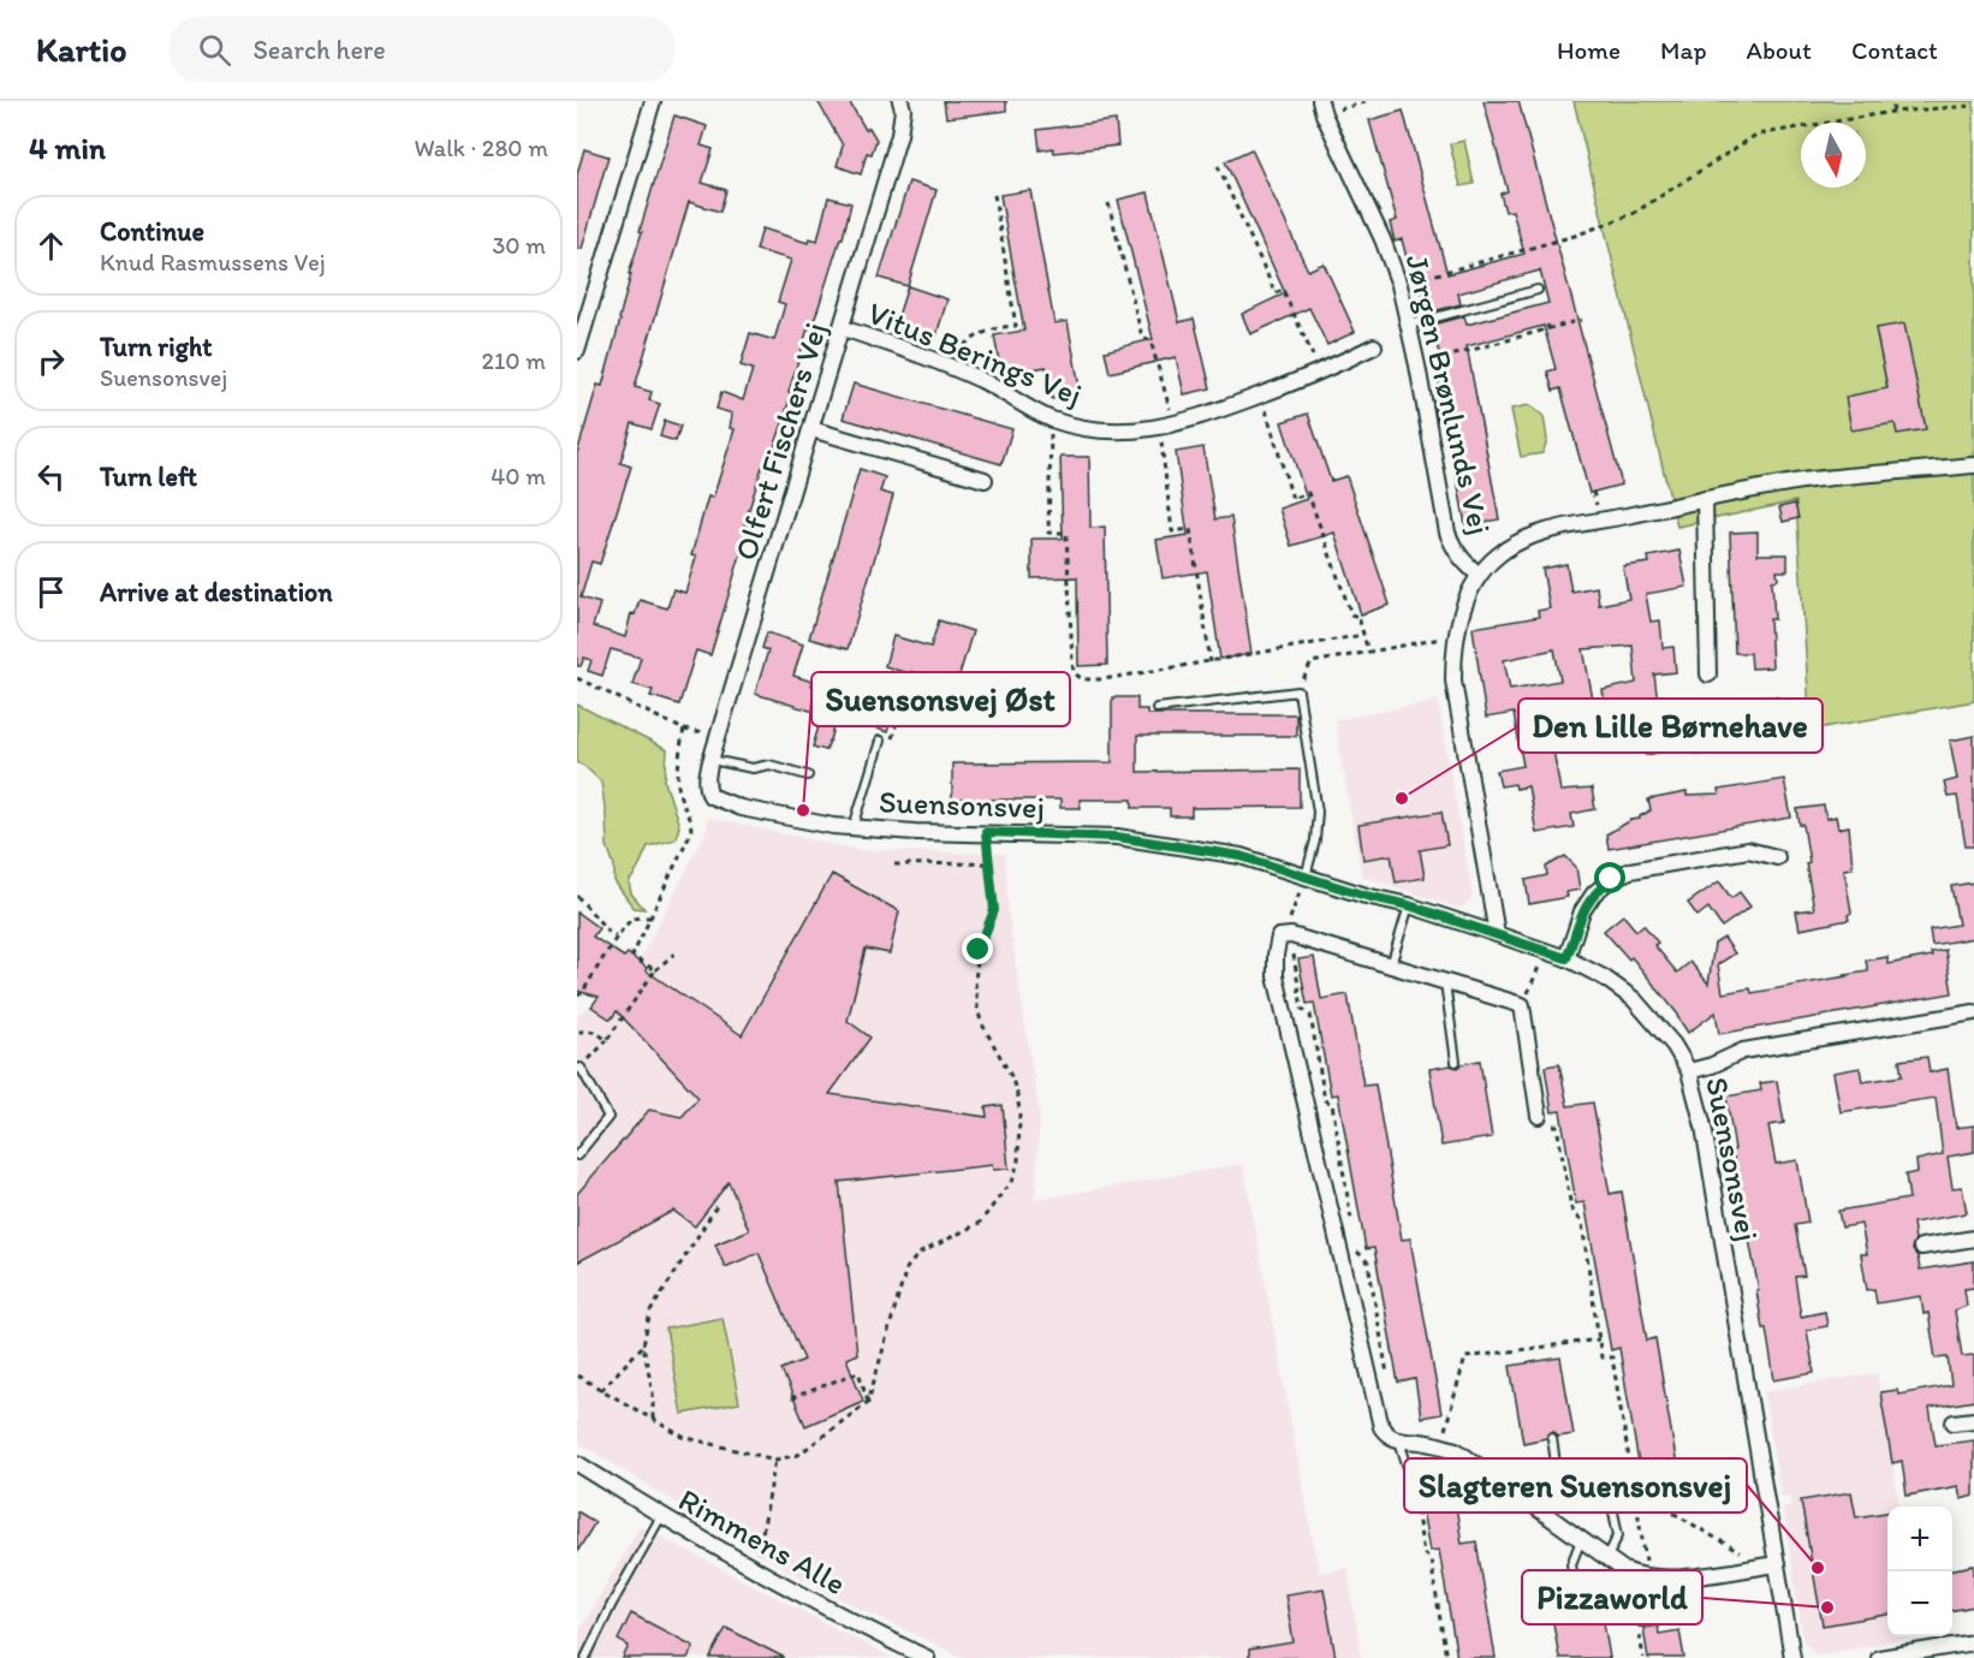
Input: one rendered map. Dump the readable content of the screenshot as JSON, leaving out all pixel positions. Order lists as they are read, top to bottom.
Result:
{
  "streets": {
    "street": [
      "Vitus Berings Vej",
      "Jørgen Brønlunds Vej",
      "Olfert Fischers Vej",
      "Suensonsvej",
      "Rimmens Alle"
    ]
  },
  "crossings": [
    ["Vitus Berings Vej", "Olfert Fischers Vej"],
    ["Jørgen Brønlunds Vej", "Suensonsvej"],
    ["Olfert Fischers Vej", "Suensonsvej"]
  ],
  "places": [
    "Den Lille Børnehave",
    "Suensonsvej Øst",
    "Slagteren Suensonsvej",
    "Pizzaworld"
  ],
  "north": "bottom",
  "page": {
    "header": "Kartio",
    "search": "Search here",
    "nav": [
      "Home",
      "Map",
      "About",
      "Contact"
    ],
    "heading": ["4 min", "Walk · 280 m"],
    "list": [
      ["Continue", "Knud Rasmussens Vej", "30 m"],
      ["Turn right", "Suensonsvej", "210 m"],
      ["Turn left", "40 m"],
      "Arrive at destination"
    ],
    "map_buttons": ["+", "−"]
  }
}
